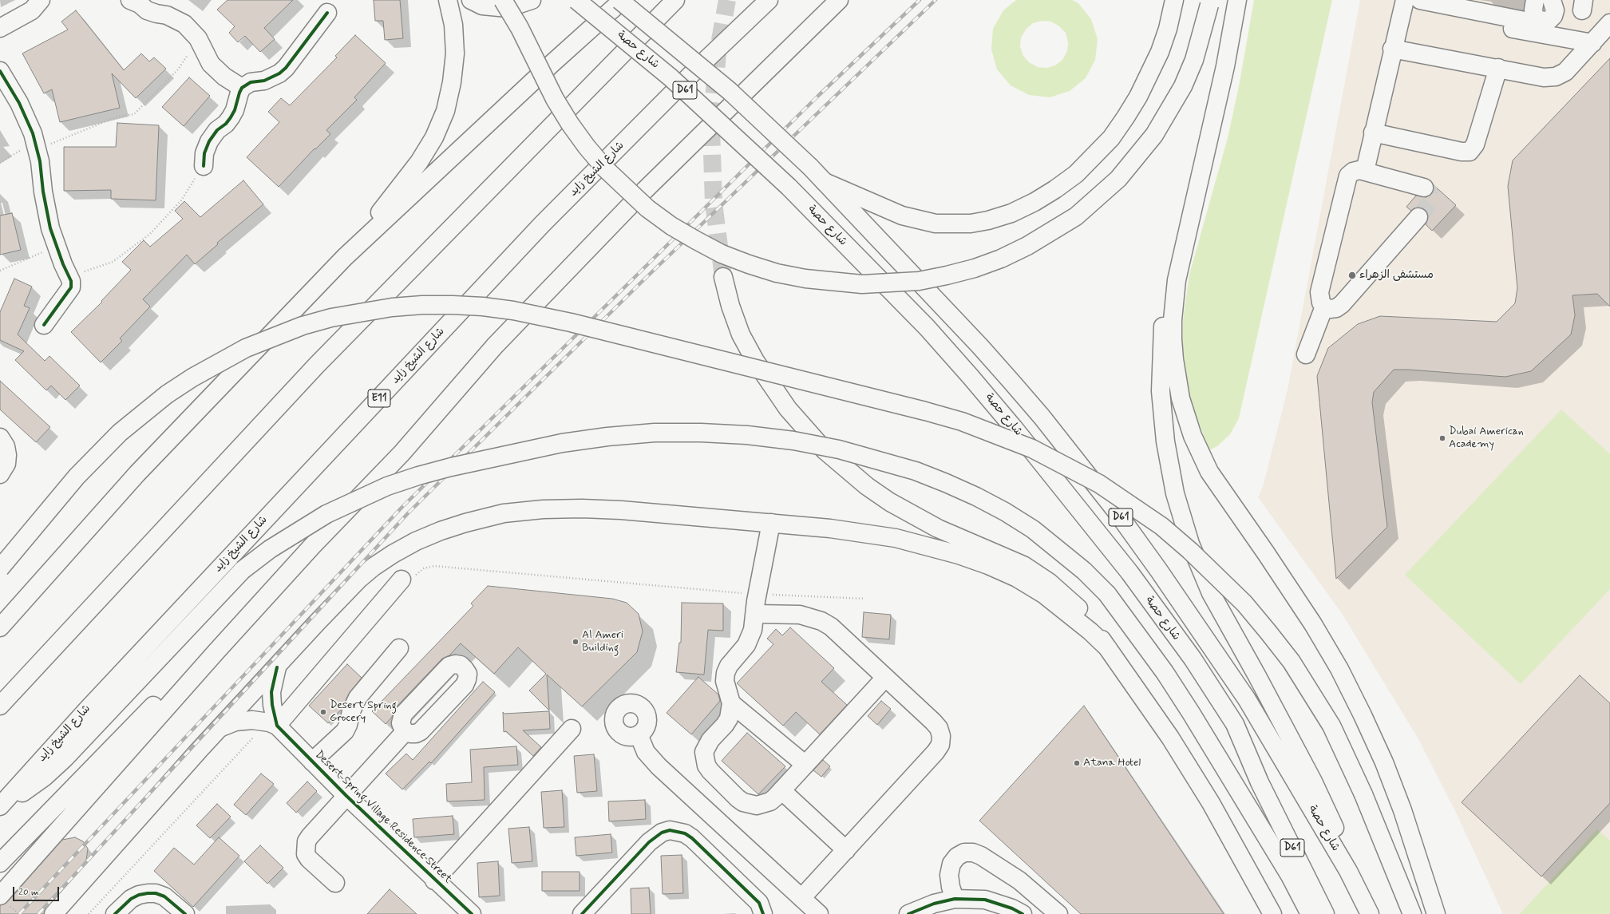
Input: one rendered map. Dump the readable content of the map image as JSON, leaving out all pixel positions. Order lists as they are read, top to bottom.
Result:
{
  "streets": {
    "main road": [
      "شارع حصة",
      "D61",
      "شارع الشيخ زايد",
      "E11",
      "Desert Spring Village Residence Street"
    ]
  },
  "places": [
    "مستشفى الزهراء",
    "Dubai American Academy",
    "Al Ameri Building",
    "Desert Spring Grocery",
    "Atana Hotel"
  ],
  "scale_bar": "20 m"
}
